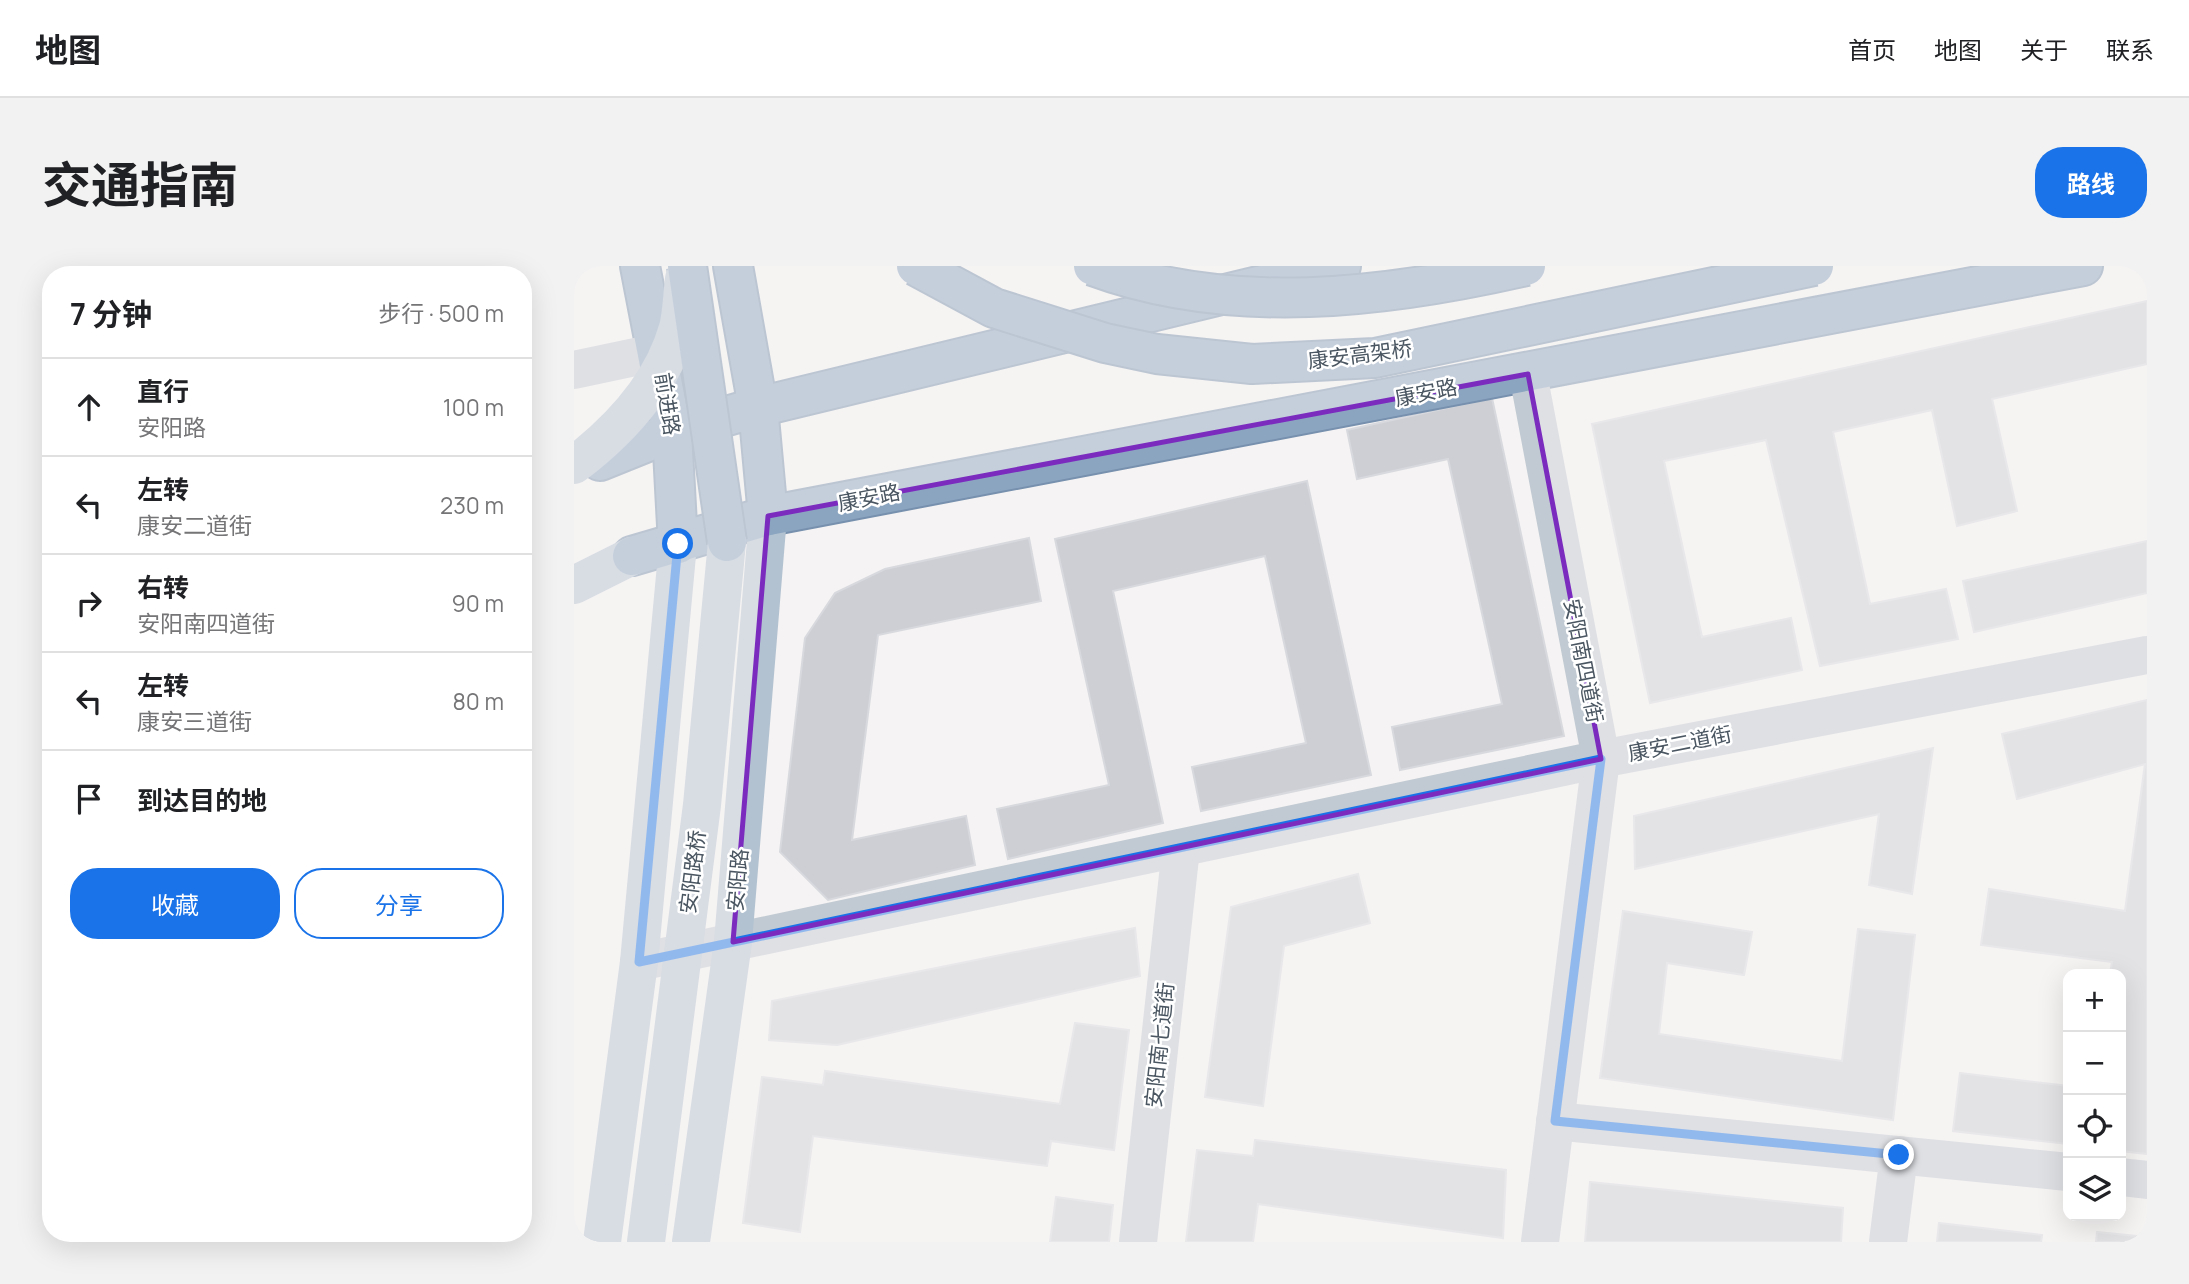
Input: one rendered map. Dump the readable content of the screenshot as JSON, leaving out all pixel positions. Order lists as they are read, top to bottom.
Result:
{
  "streets": {
    "highway": ["康安高架桥", "康安路", "前进路"],
    "main road": ["安阳路桥", "安阳路"],
    "street": ["安阳南四道街", "康安二道街", "安阳南七道街"]
  },
  "crossings": [
    ["康安路", "前进路"],
    ["康安路", "安阳南四道街"],
    ["康安路", "安阳路"],
    ["安阳南四道街", "康安二道街"],
    ["康安二道街", "安阳路"],
    ["康安二道街", "安阳南七道街"]
  ],
  "page": {
    "header": "地图",
    "nav": [
      "首页",
      "地图",
      "关于",
      "联系"
    ],
    "title": "交通指南",
    "buttons": [
      "路线",
      ["收藏", "分享"]
    ],
    "heading": ["7 分钟", "步行 · 500 m"],
    "list": [
      ["直行", "安阳路", "100 m"],
      ["左转", "康安二道街", "230 m"],
      ["右转", "安阳南四道街", "90 m"],
      ["左转", "康安三道街", "80 m"],
      "到达目的地"
    ],
    "map_buttons": ["+", "−"]
  }
}
